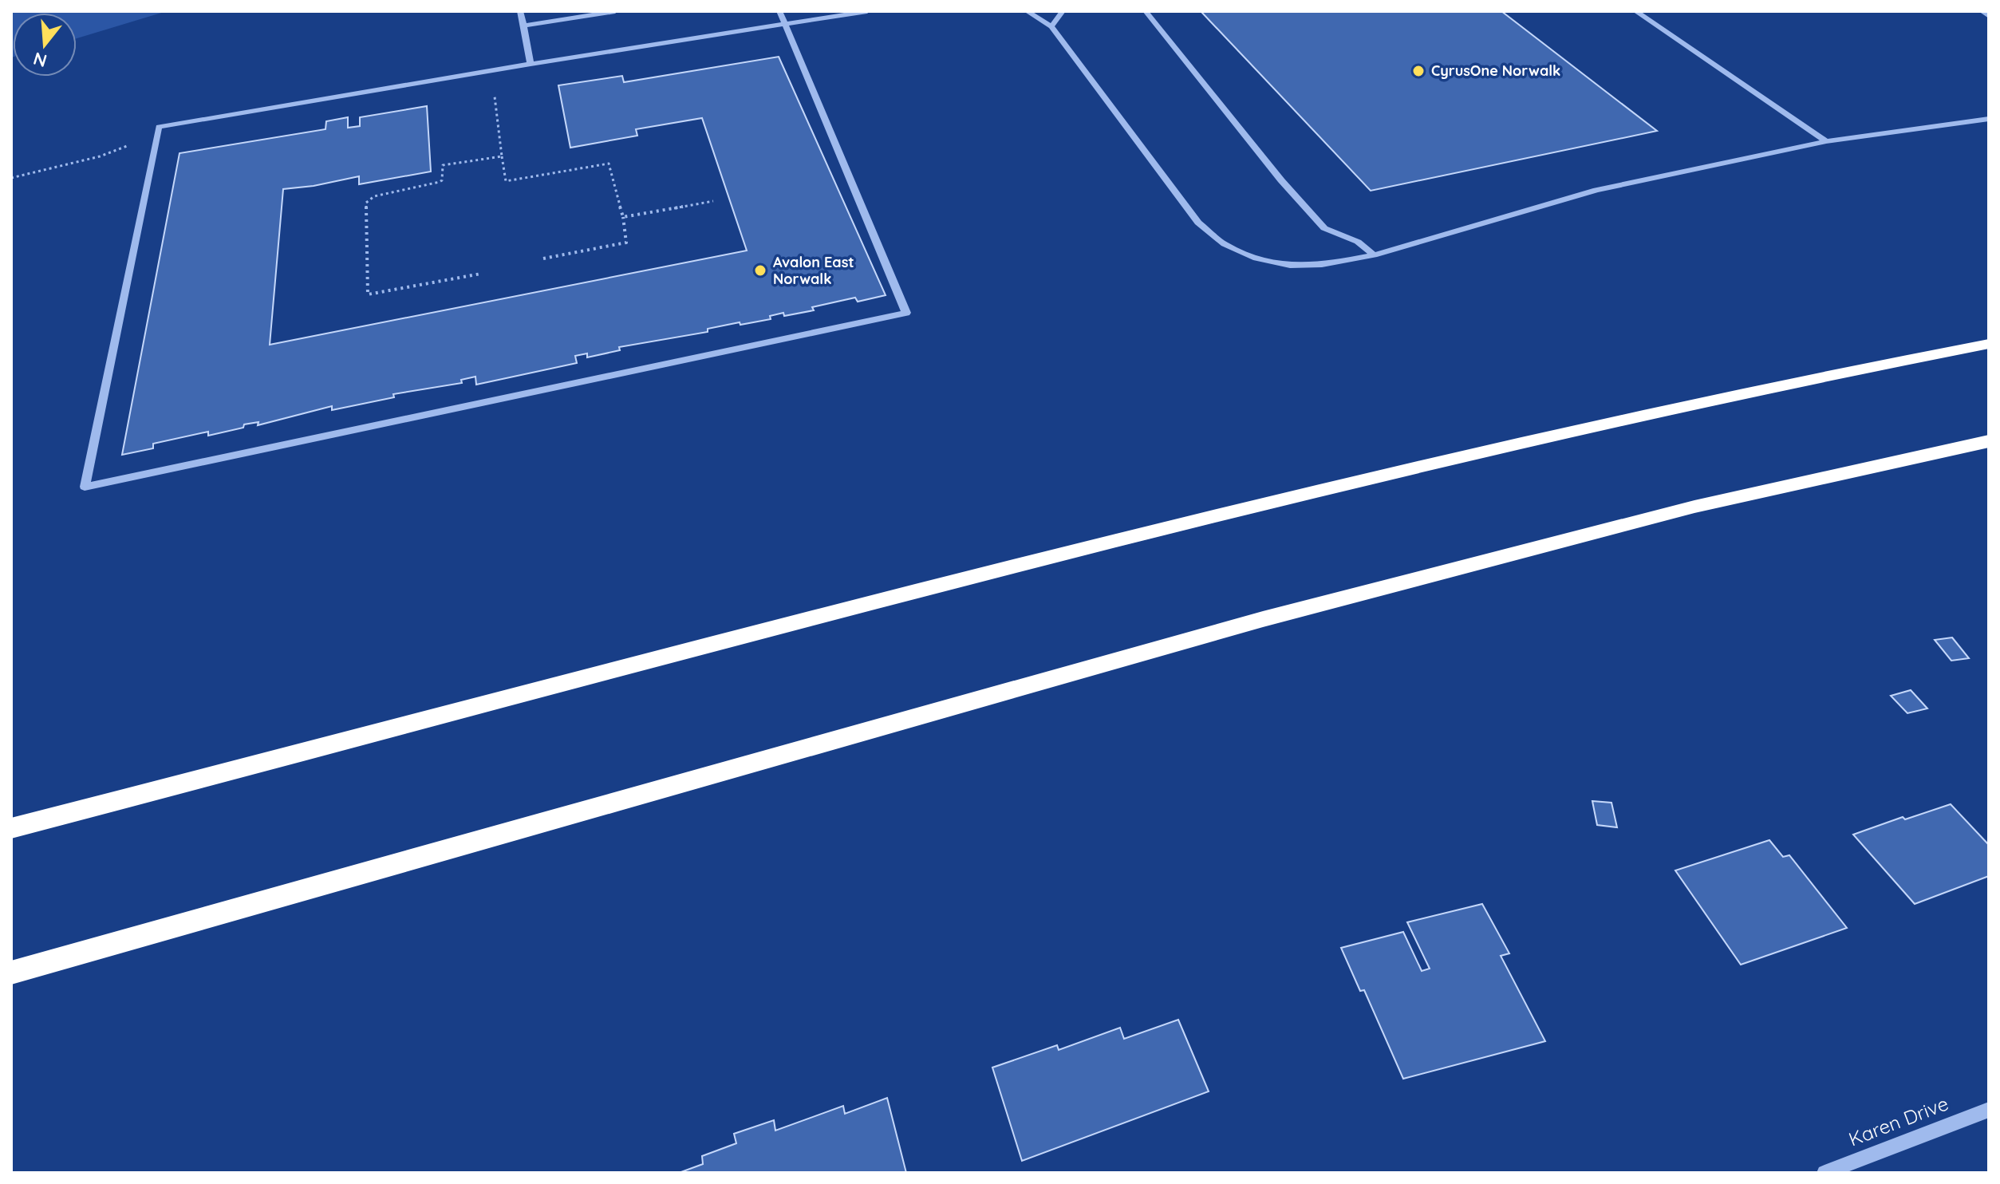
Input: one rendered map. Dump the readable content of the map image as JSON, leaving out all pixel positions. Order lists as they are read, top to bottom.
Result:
{
  "streets": {
    "street": ["Karen Drive"]
  },
  "places": ["CyrusOne Norwalk", "Avalon East Norwalk"],
  "north": "bottom"
}
